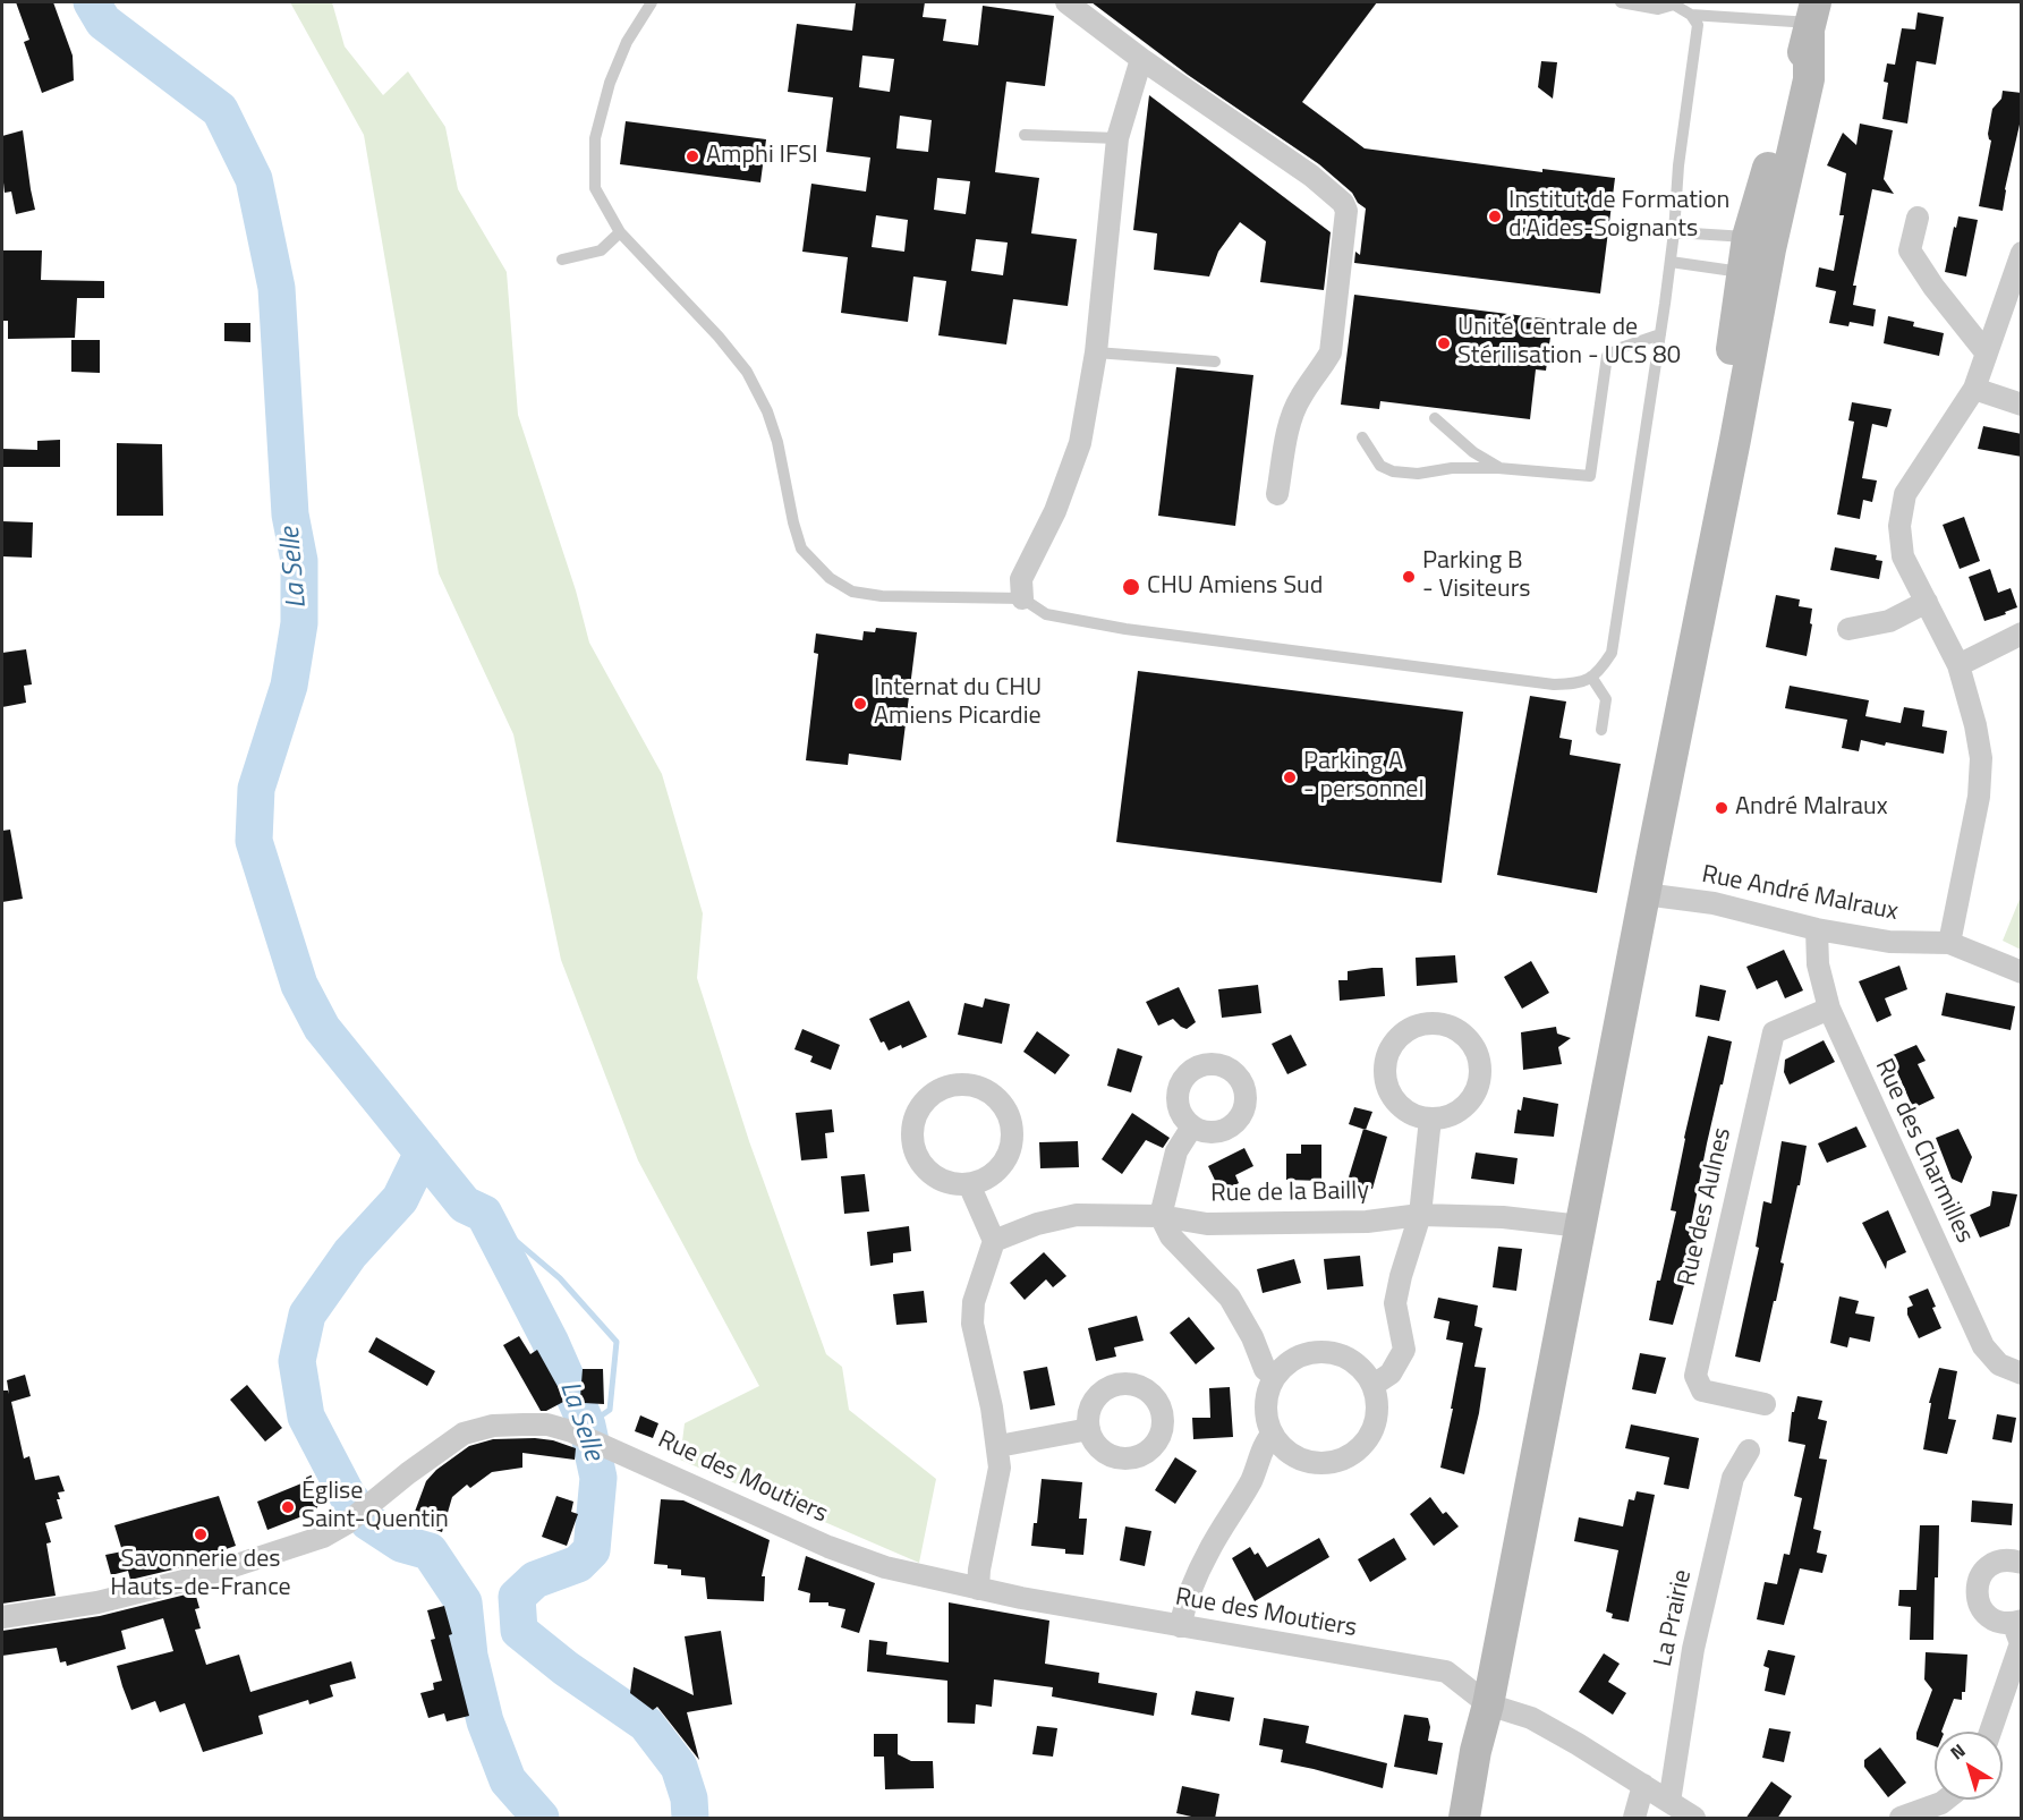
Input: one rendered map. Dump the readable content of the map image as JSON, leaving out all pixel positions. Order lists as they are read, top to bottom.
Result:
{
  "streets": {
    "street": [
      "Rue André Malraux",
      "Rue des Charmilles",
      "Rue de la Bailly",
      "Rue des Aulnes",
      "Rue des Moutiers",
      "La Prairie"
    ]
  },
  "crossings": [
    ["Rue André Malraux", "Rue des Charmilles"],
    ["Rue des Charmilles", "Rue des Aulnes"]
  ],
  "water": ["La Selle"],
  "places": [
    "Amphi IFSI",
    "Institut de Formation d'Aides-Soignants",
    "Unité Centrale de Stérilisation - UCS 80",
    "Parking B - Visiteurs",
    "CHU Amiens Sud",
    "Internat du CHU Amiens Picardie",
    "Parking A - personnel",
    "André Malraux",
    "Église Saint-Quentin",
    "Savonnerie des Hauts-de-France"
  ],
  "north": "top left"
}
